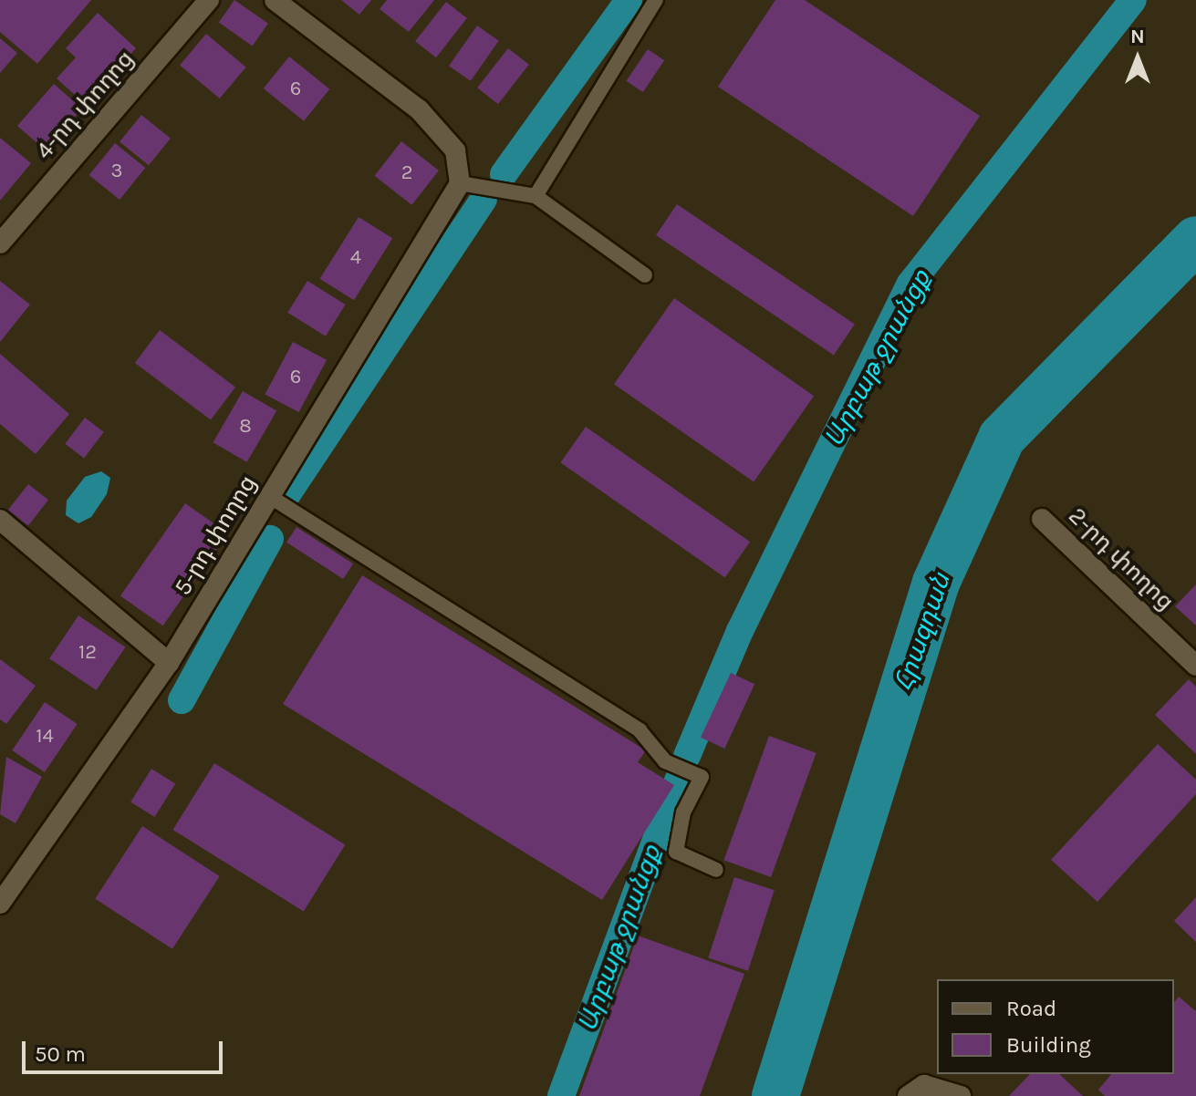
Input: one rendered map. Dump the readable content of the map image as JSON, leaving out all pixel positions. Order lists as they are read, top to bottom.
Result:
{
  "streets": {
    "street": ["4-րդ փողոց", "5-րդ փողոց", "2-րդ փողոց"]
  },
  "water": ["Արբաթ ջրանցք", "Հրազդան"],
  "house_numbers": [
    "6",
    "3",
    "2",
    "4",
    "6",
    "8",
    "12",
    "14"
  ],
  "legend": ["Road", "Building"],
  "scale_bar": "50 m",
  "north": "top"
}
